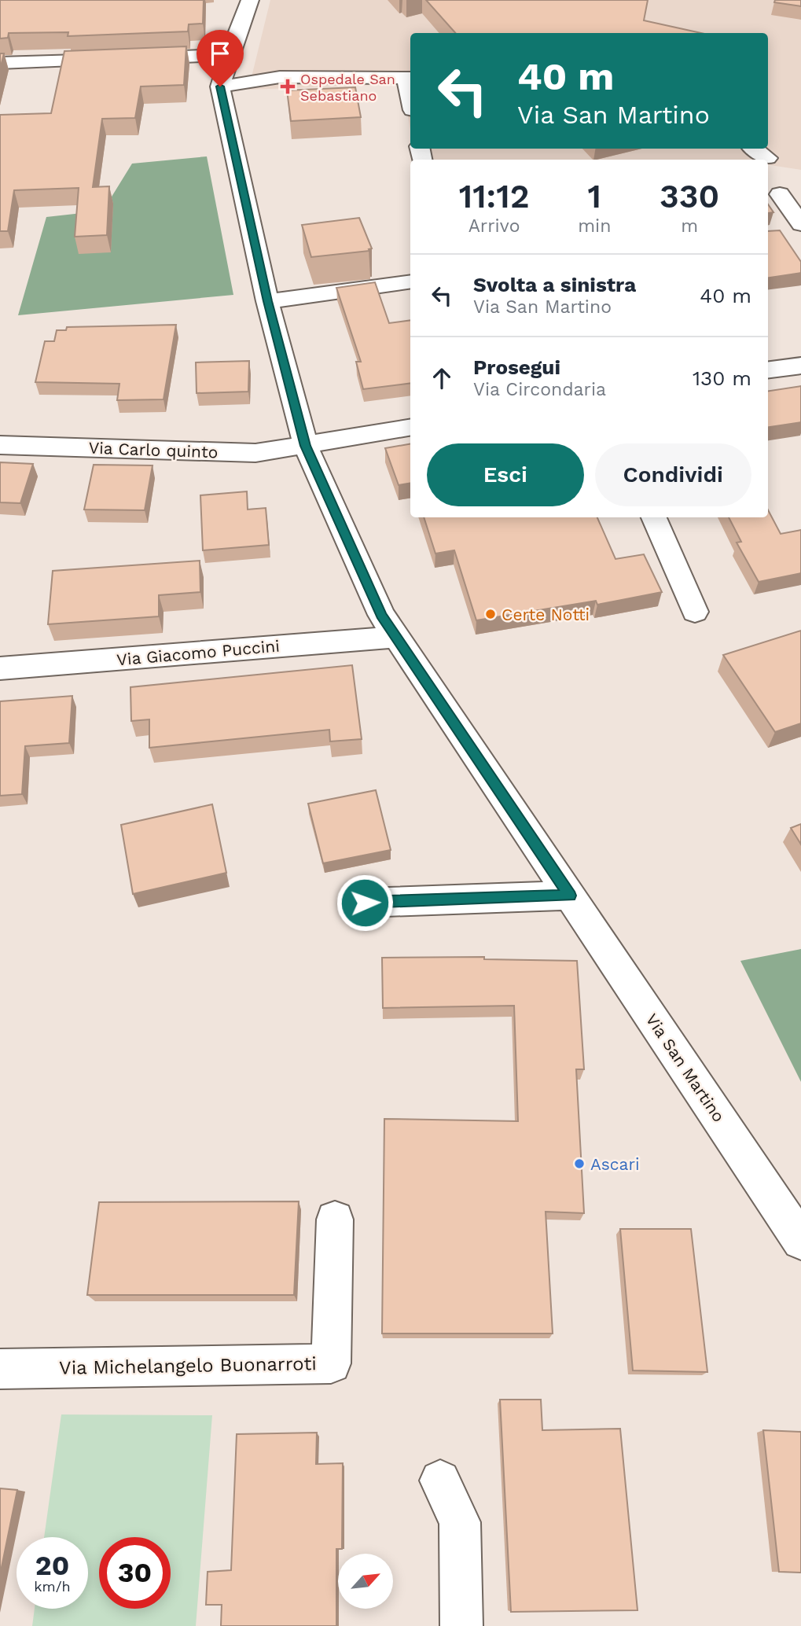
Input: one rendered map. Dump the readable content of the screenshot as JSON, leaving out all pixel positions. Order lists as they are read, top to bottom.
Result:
{
  "streets": {
    "street": [
      "Via Carlo quinto",
      "Via Giacomo Puccini",
      "Via San Martino",
      "Via Michelangelo Buonarroti"
    ]
  },
  "crossings": [
    ["Via Carlo quinto", "Via San Martino"],
    ["Via Giacomo Puccini", "Via San Martino"]
  ],
  "places": {
    "health": ["Ospedale San Sebastiano"],
    "other": ["Certe Notti", "Ascari"]
  },
  "north": "top right",
  "page": {
    "turn": ["40 m", "Via San Martino"],
    "eta": [
      "11:12",
      "Arrivo",
      "1",
      "min",
      "330",
      "m"
    ],
    "list": [
      {
        "name": "Svolta a sinistra",
        "note": "Via San Martino",
        "value": "40 m"
      },
      {
        "name": "Prosegui",
        "note": "Via Circondaria",
        "value": "130 m"
      }
    ],
    "buttons": ["Esci", "Condividi"],
    "speed": "20 km/h",
    "limit": "30"
  }
}
